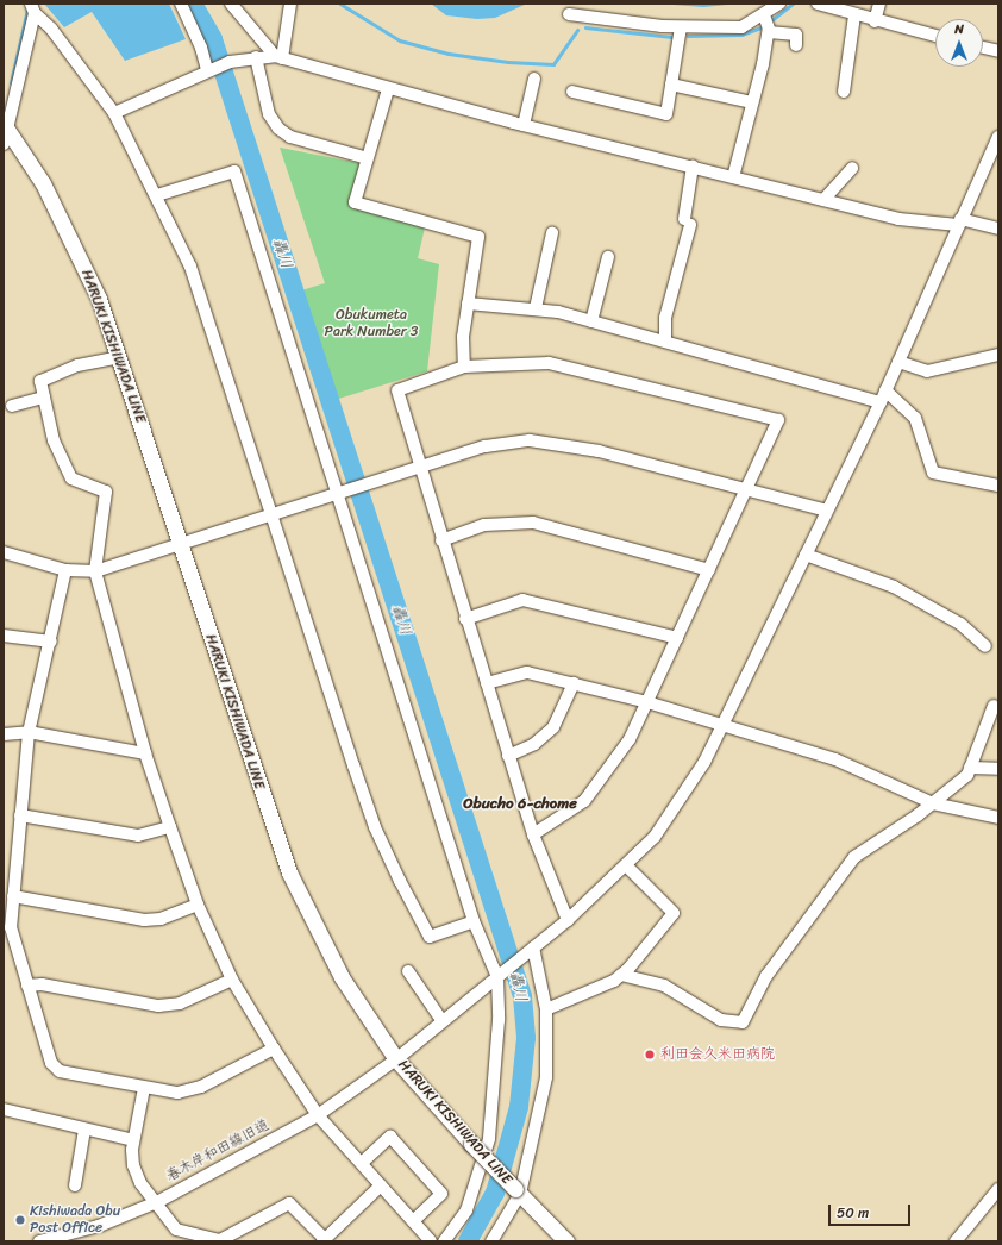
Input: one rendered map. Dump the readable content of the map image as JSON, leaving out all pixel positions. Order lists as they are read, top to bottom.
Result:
{
  "streets": {
    "main road": ["HARUKI KISHIWADA LINE"],
    "street": ["春木岸和田線旧道"]
  },
  "crossings": [
    ["HARUKI KISHIWADA LINE", "春木岸和田線旧道"]
  ],
  "districts": ["Obucho 6-chome"],
  "water": ["轟川"],
  "parks": ["Obukumeta Park Number 3"],
  "places": ["利田会久米田病院", "Kishiwada Obu Post Office"],
  "scale_bar": "50 m",
  "north": "top"
}
